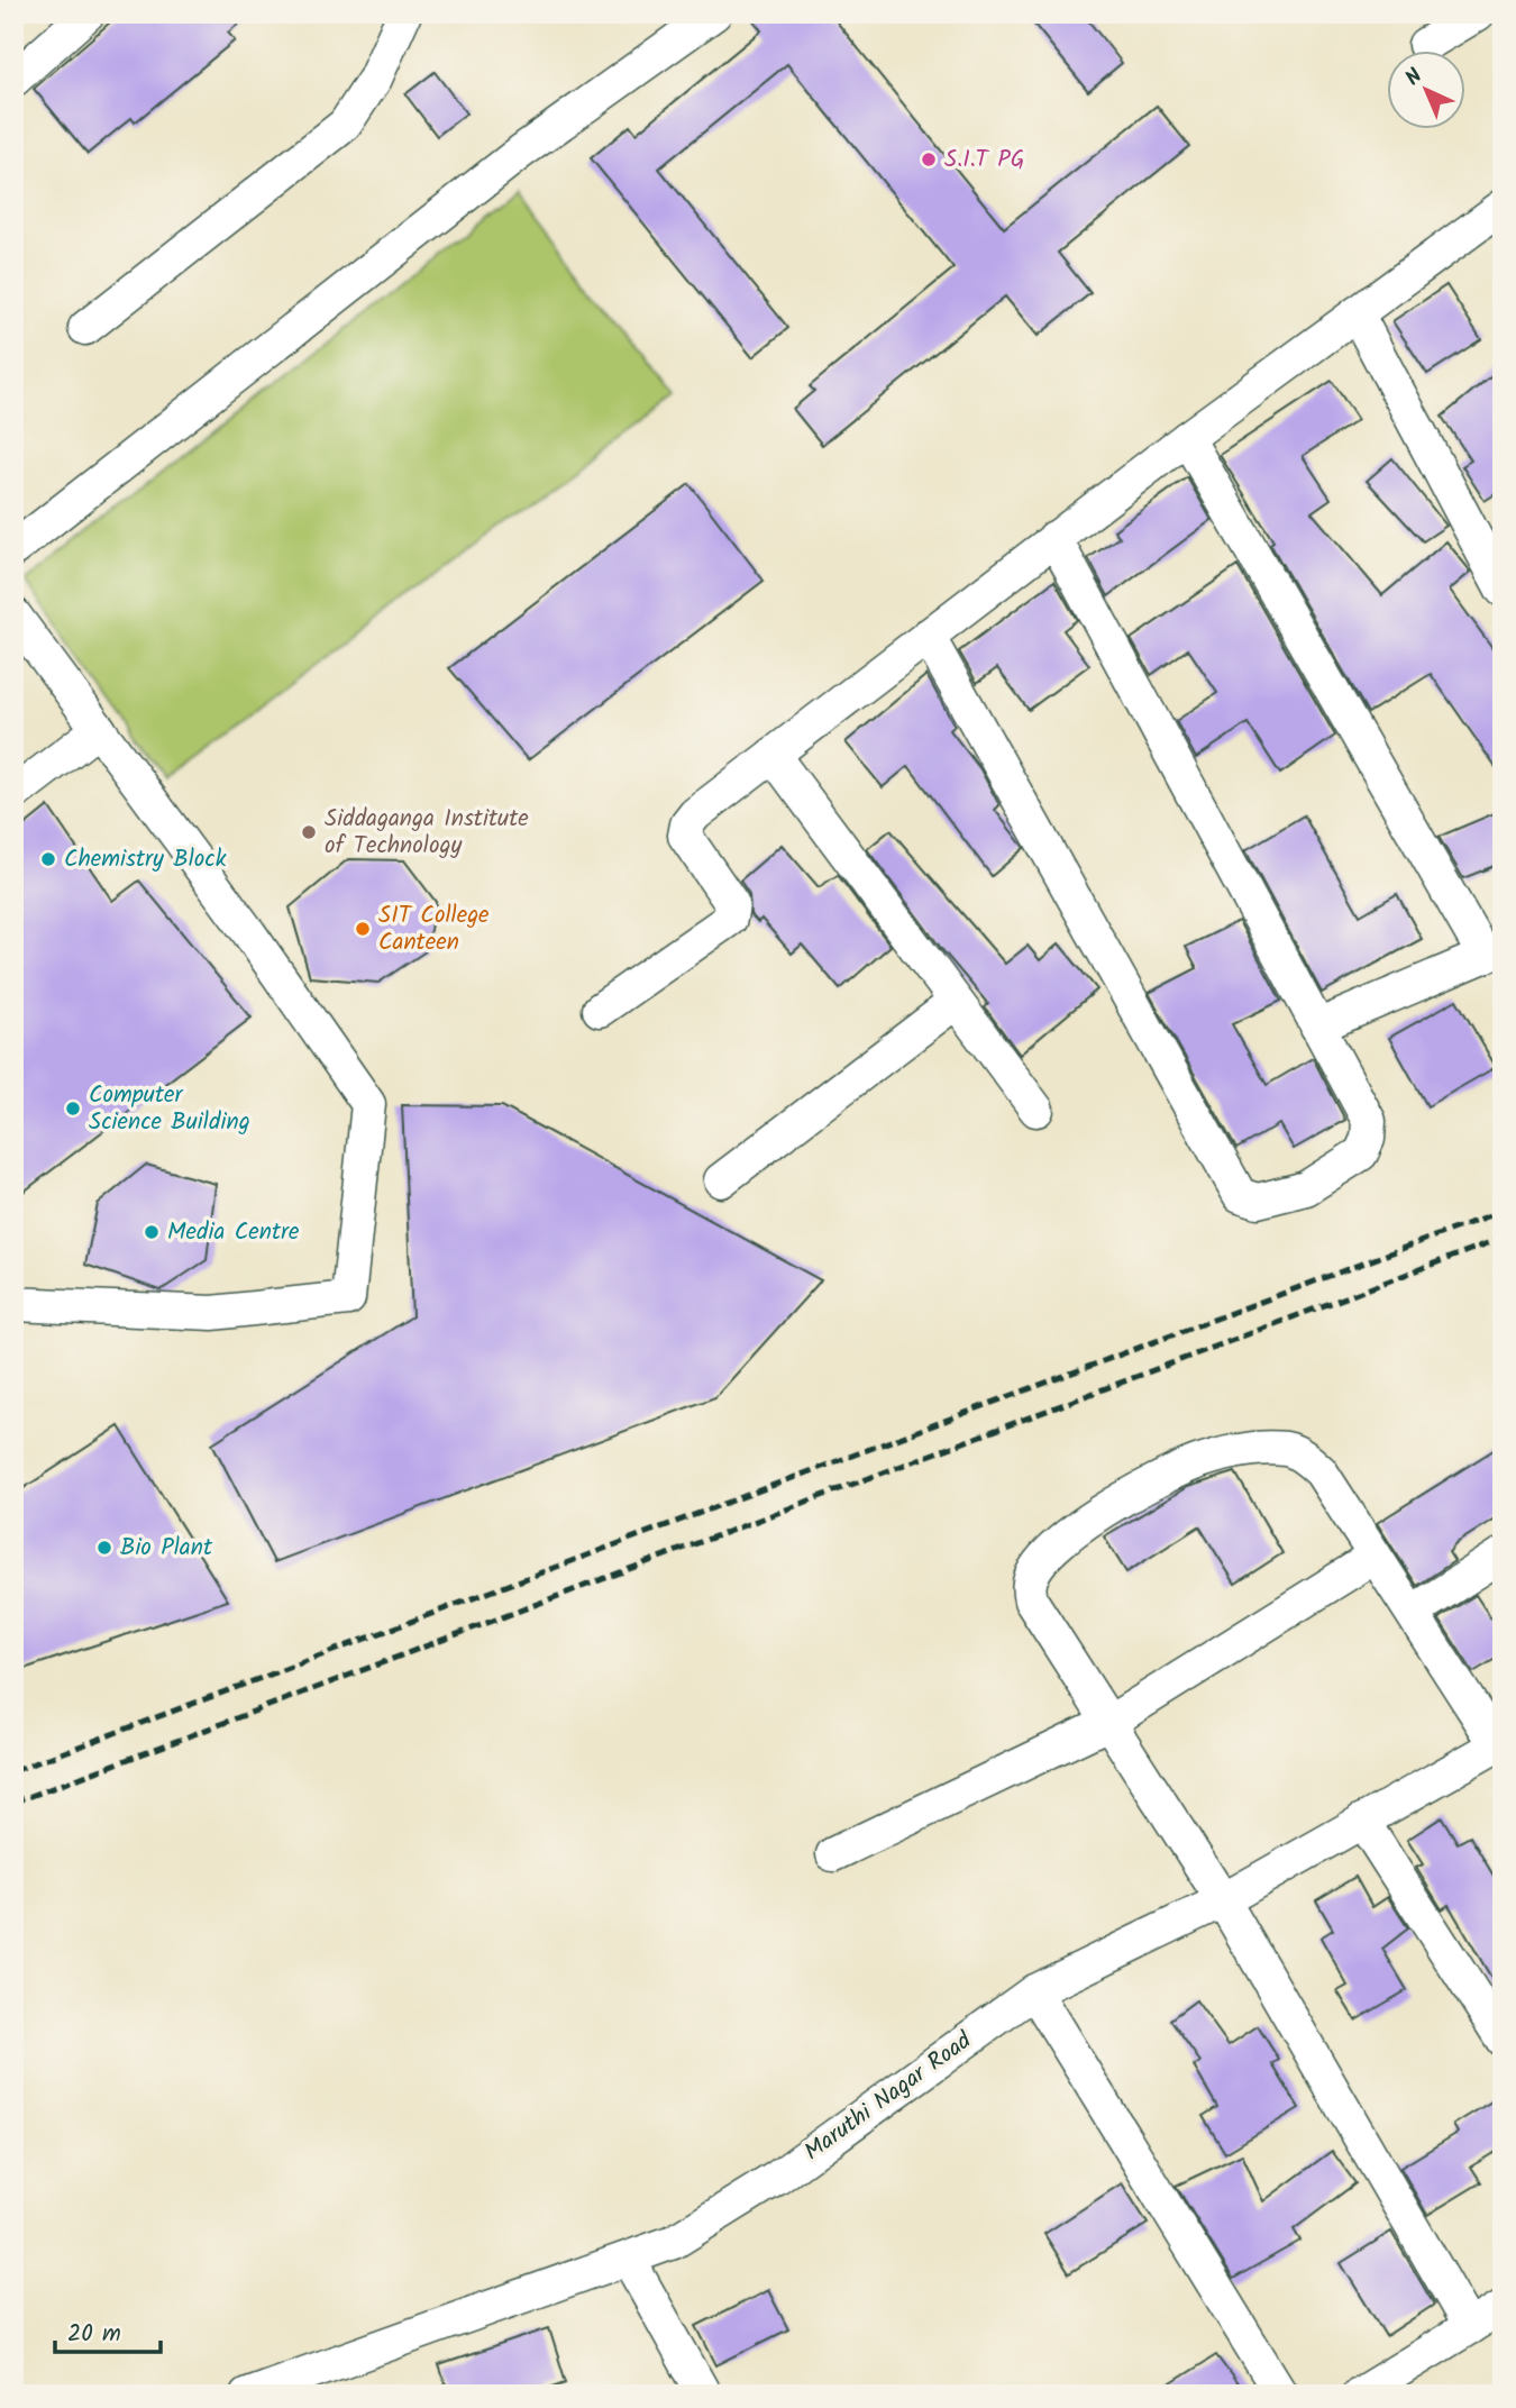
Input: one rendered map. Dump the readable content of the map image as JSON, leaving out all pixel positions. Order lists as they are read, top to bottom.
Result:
{
  "streets": {
    "street": ["Maruthi Nagar Road"]
  },
  "places": [
    "S.I.T PG",
    "Siddaganga Institute of Technology",
    "Chemistry Block",
    "SIT College Canteen",
    "Computer Science Building",
    "Media Centre",
    "Bio Plant"
  ],
  "scale_bar": "20 m",
  "north": "top left"
}
